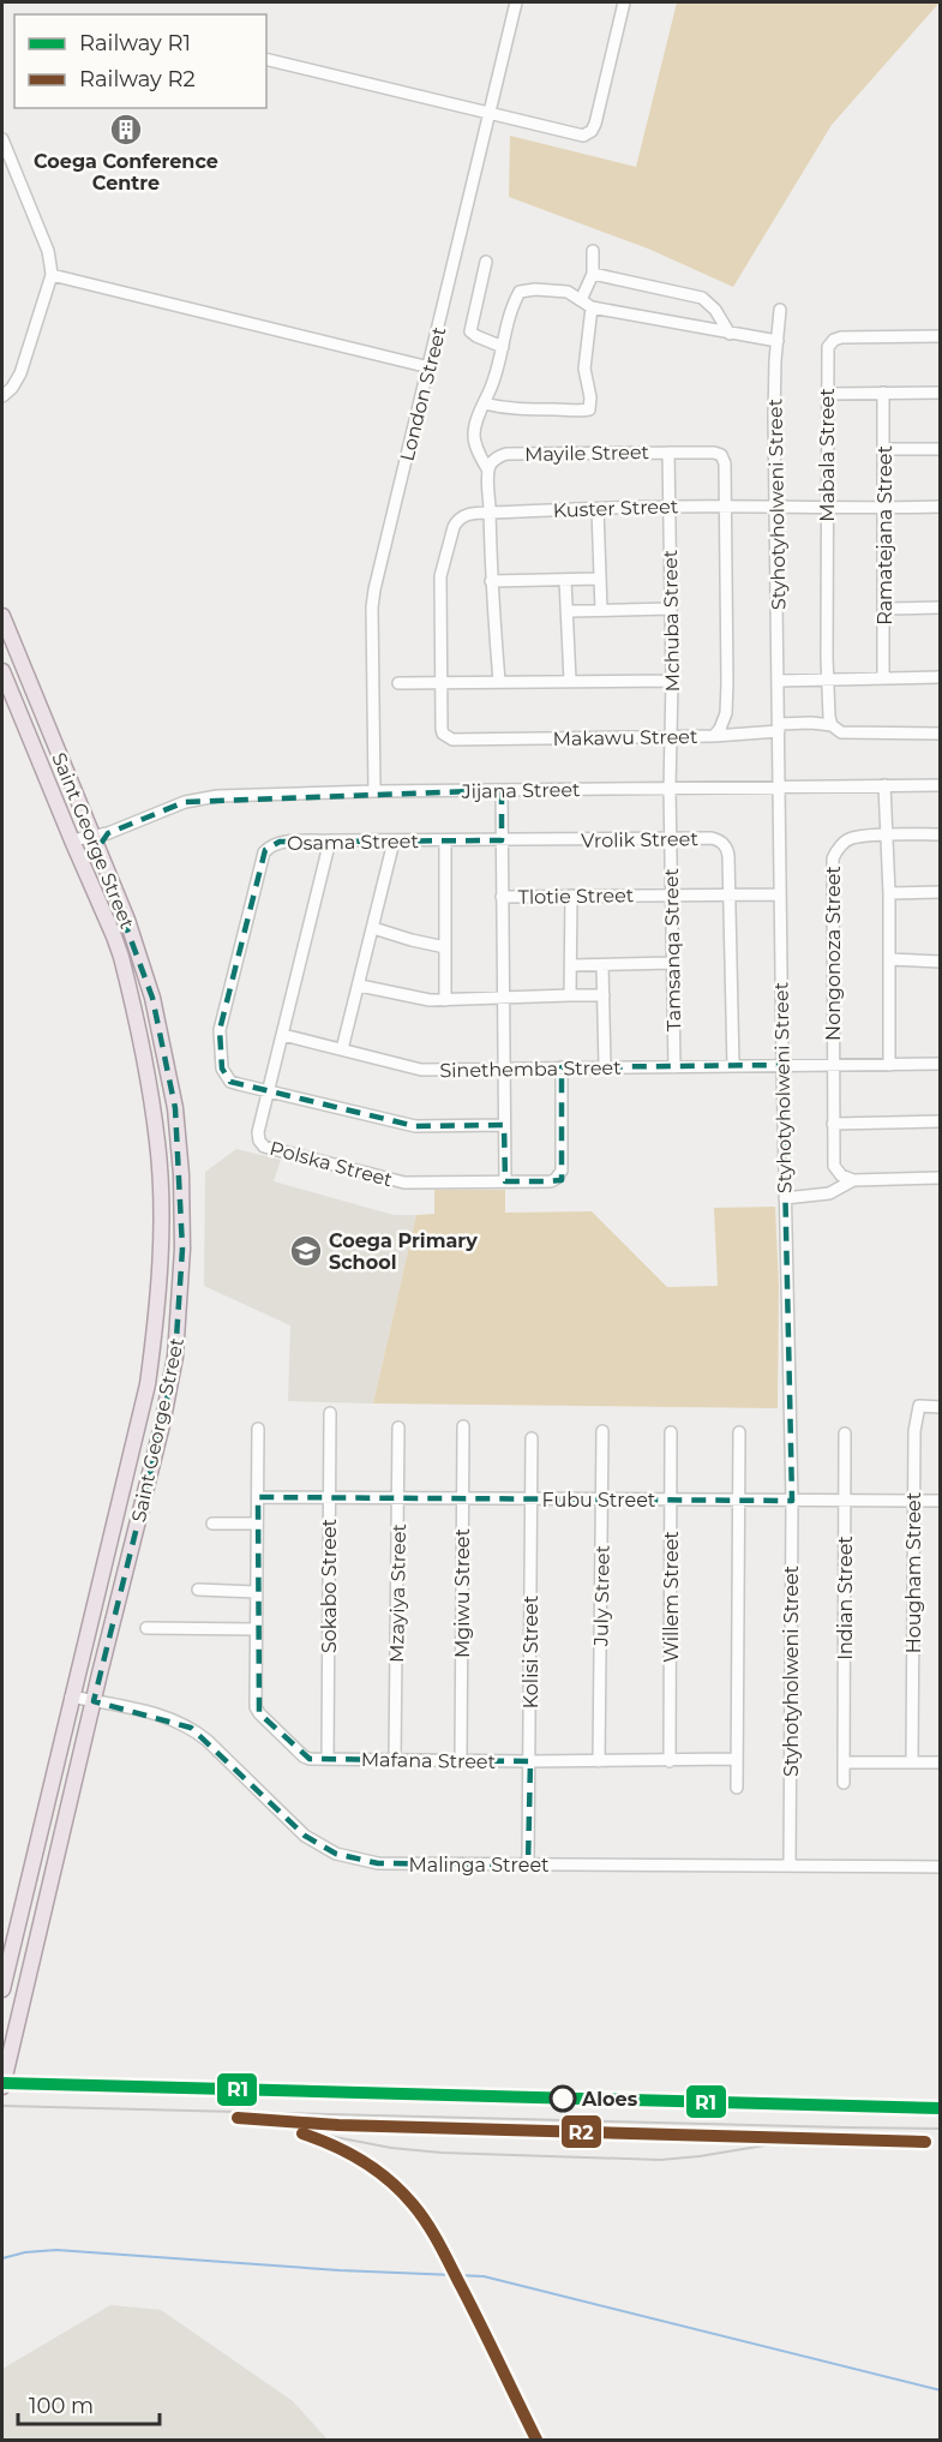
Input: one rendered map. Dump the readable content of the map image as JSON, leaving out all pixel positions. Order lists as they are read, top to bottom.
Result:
{
  "streets": {
    "main road": ["Saint George Street"],
    "street": [
      "London Street",
      "Mayile Street",
      "Mabala Street",
      "Styhotyholweni Street",
      "Kuster Street",
      "Ramatejana Street",
      "Mchuba Street",
      "Makawu Street",
      "Jijana Street",
      "Vrolik Street",
      "Osama Street",
      "Tlotie Street",
      "Tamsanqa Street",
      "Nongonoza Street",
      "Sinethemba Street",
      "Polska Street",
      "Fubu Street",
      "Hougham Street",
      "Sokabo Street",
      "Mzayiya Street",
      "Mgiwu Street",
      "July Street",
      "Willem Street",
      "Indian Street",
      "Kolisi Street",
      "Mafana Street",
      "Malinga Street"
    ]
  },
  "crossings": [
    ["London Street", "Jijana Street"],
    ["Mayile Street", "Kuster Street"],
    ["Mayile Street", "Mchuba Street"],
    ["Mayile Street", "Makawu Street"],
    ["Mabala Street", "Kuster Street"],
    ["Styhotyholweni Street", "Kuster Street"],
    ["Styhotyholweni Street", "Jijana Street"],
    ["Styhotyholweni Street", "Tlotie Street"],
    ["Styhotyholweni Street", "Sinethemba Street"],
    ["Styhotyholweni Street", "Fubu Street"],
    ["Styhotyholweni Street", "Malinga Street"],
    ["Kuster Street", "Ramatejana Street"],
    ["Kuster Street", "Mchuba Street"],
    ["Kuster Street", "Makawu Street"],
    ["Mchuba Street", "Makawu Street"],
    ["Mchuba Street", "Jijana Street"],
    ["Mchuba Street", "Tamsanqa Street"],
    ["Jijana Street", "Saint George Street"],
    ["Jijana Street", "Tamsanqa Street"],
    ["Vrolik Street", "Osama Street"],
    ["Vrolik Street", "Tlotie Street"],
    ["Vrolik Street", "Tamsanqa Street"],
    ["Vrolik Street", "Sinethemba Street"],
    ["Saint George Street", "Malinga Street"],
    ["Osama Street", "Polska Street"],
    ["Tlotie Street", "Tamsanqa Street"],
    ["Tamsanqa Street", "Sinethemba Street"],
    ["Nongonoza Street", "Sinethemba Street"],
    ["Sinethemba Street", "Polska Street"],
    ["Fubu Street", "Hougham Street"],
    ["Fubu Street", "Sokabo Street"],
    ["Fubu Street", "Mzayiya Street"],
    ["Fubu Street", "Mgiwu Street"],
    ["Fubu Street", "July Street"],
    ["Fubu Street", "Willem Street"],
    ["Fubu Street", "Indian Street"],
    ["Fubu Street", "Kolisi Street"],
    ["Fubu Street", "Mafana Street"],
    ["Sokabo Street", "Mafana Street"],
    ["Mzayiya Street", "Mafana Street"],
    ["Mgiwu Street", "Mafana Street"],
    ["July Street", "Mafana Street"],
    ["Willem Street", "Mafana Street"],
    ["Kolisi Street", "Mafana Street"],
    ["Kolisi Street", "Malinga Street"]
  ],
  "places": {
    "building": ["Coega Conference Centre"],
    "school or university": ["Coega Primary School"],
    "other": ["Aloes"]
  },
  "lines": ["rail line R1", "rail line R2"],
  "legend": ["Railway R1", "Railway R2"],
  "scale_bar": "100 m"
}
